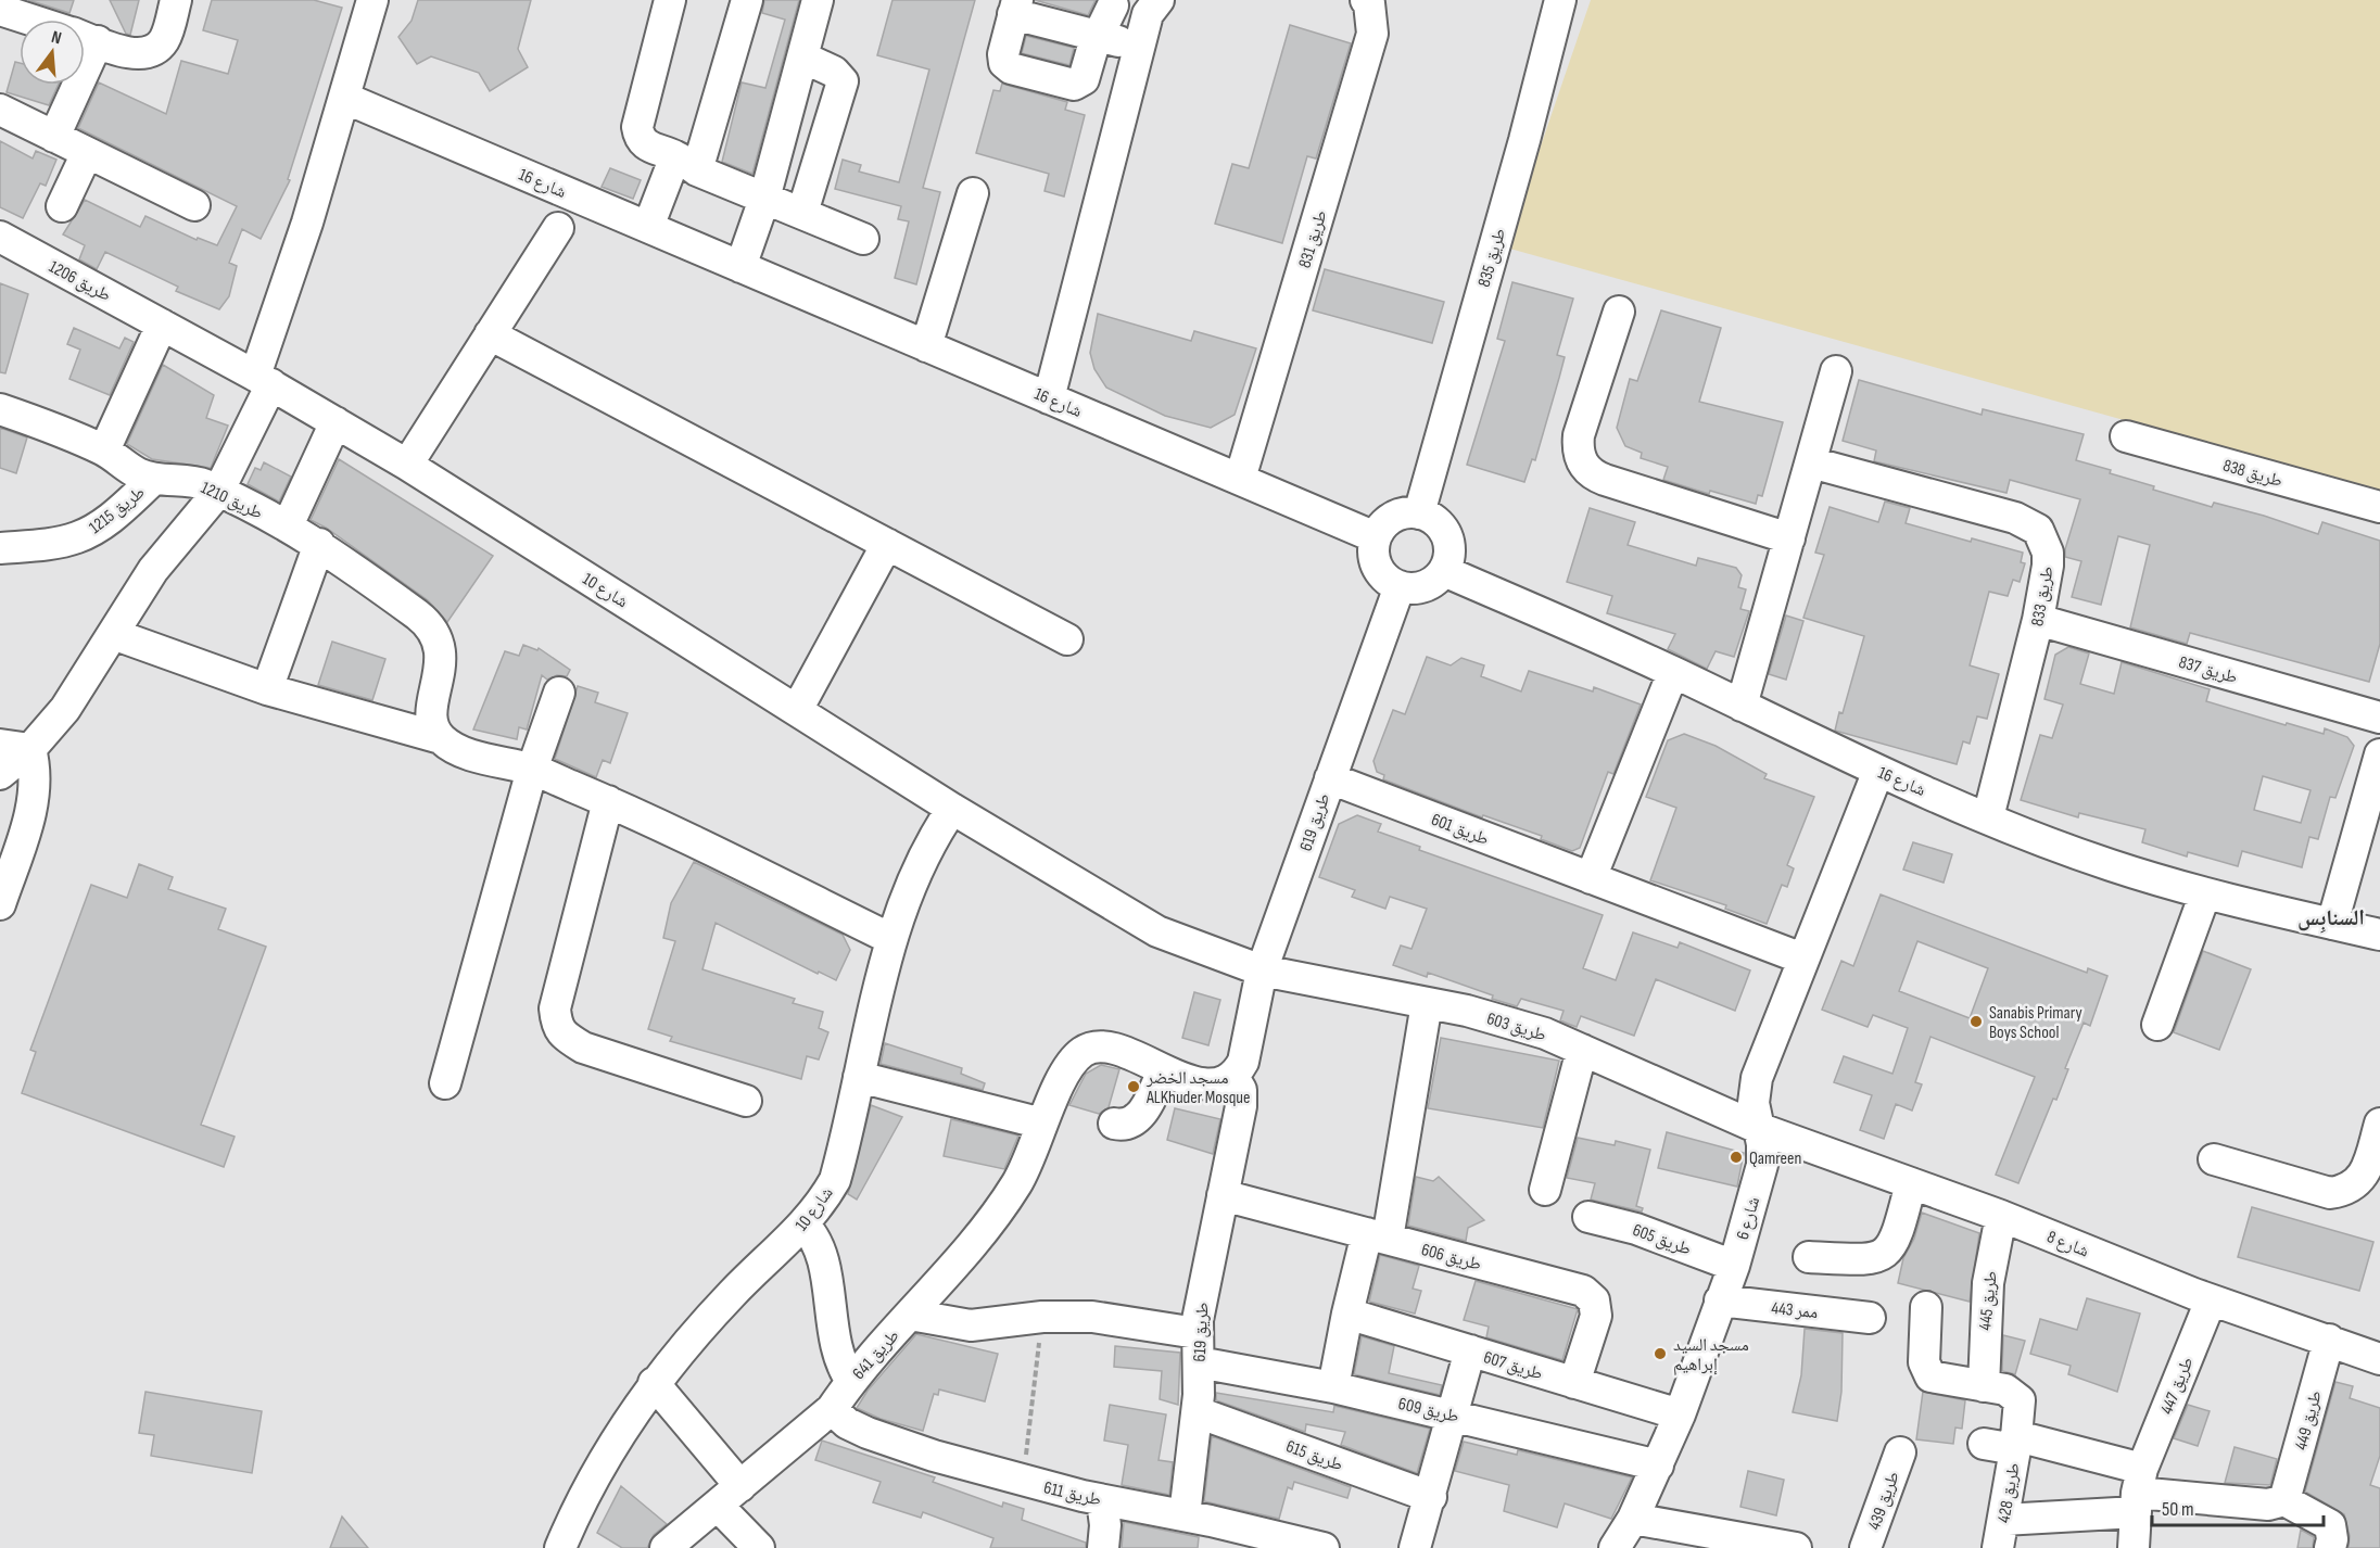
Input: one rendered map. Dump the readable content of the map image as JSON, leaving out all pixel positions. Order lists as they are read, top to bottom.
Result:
{
  "streets": {
    "street": [
      "شارع 16",
      "طريق 831",
      "طريق 835",
      "طريق 1206",
      "طريق 838",
      "طريق 1210",
      "طريق 1215",
      "شارع 10",
      "طريق 833",
      "طريق 837",
      "طريق 619",
      "طريق 601",
      "طريق 603",
      "شارع 6",
      "طريق 605",
      "شارع 8",
      "طريق 606",
      "طريق 445",
      "ممر 443",
      "طريق 641",
      "طريق 607",
      "طريق 447",
      "طريق 609",
      "طريق 449",
      "طريق 615",
      "طريق 611",
      "طريق 428",
      "طريق 439"
    ]
  },
  "crossings": [
    ["شارع 16", "طريق 831"],
    ["شارع 16", "طريق 835"],
    ["شارع 16", "طريق 833"],
    ["شارع 16", "طريق 619"],
    ["شارع 16", "شارع 6"],
    ["طريق 835", "طريق 619"],
    ["طريق 1206", "شارع 10"],
    ["طريق 1210", "طريق 1215"],
    ["شارع 10", "طريق 619"],
    ["شارع 10", "طريق 603"],
    ["طريق 833", "طريق 837"],
    ["طريق 619", "طريق 601"],
    ["طريق 619", "طريق 603"],
    ["طريق 619", "طريق 606"],
    ["طريق 619", "طريق 609"],
    ["طريق 619", "طريق 615"],
    ["طريق 619", "طريق 611"],
    ["طريق 601", "شارع 6"],
    ["طريق 603", "شارع 6"],
    ["طريق 603", "شارع 8"],
    ["شارع 6", "طريق 605"],
    ["شارع 6", "شارع 8"],
    ["شارع 6", "ممر 443"],
    ["شارع 6", "طريق 607"],
    ["شارع 6", "طريق 609"],
    ["شارع 8", "طريق 445"],
    ["شارع 8", "طريق 447"],
    ["شارع 8", "طريق 449"],
    ["طريق 606", "طريق 607"],
    ["طريق 641", "طريق 609"],
    ["طريق 641", "طريق 611"]
  ],
  "districts": ["السنابِس"],
  "places": [
    "Sanabis Primary Boys School",
    "مسجد الخضر ALKhuder Mosque",
    "Qamreen",
    "مسجد السيد إبراهيم"
  ],
  "scale_bar": "50 m",
  "north": "top"
}
